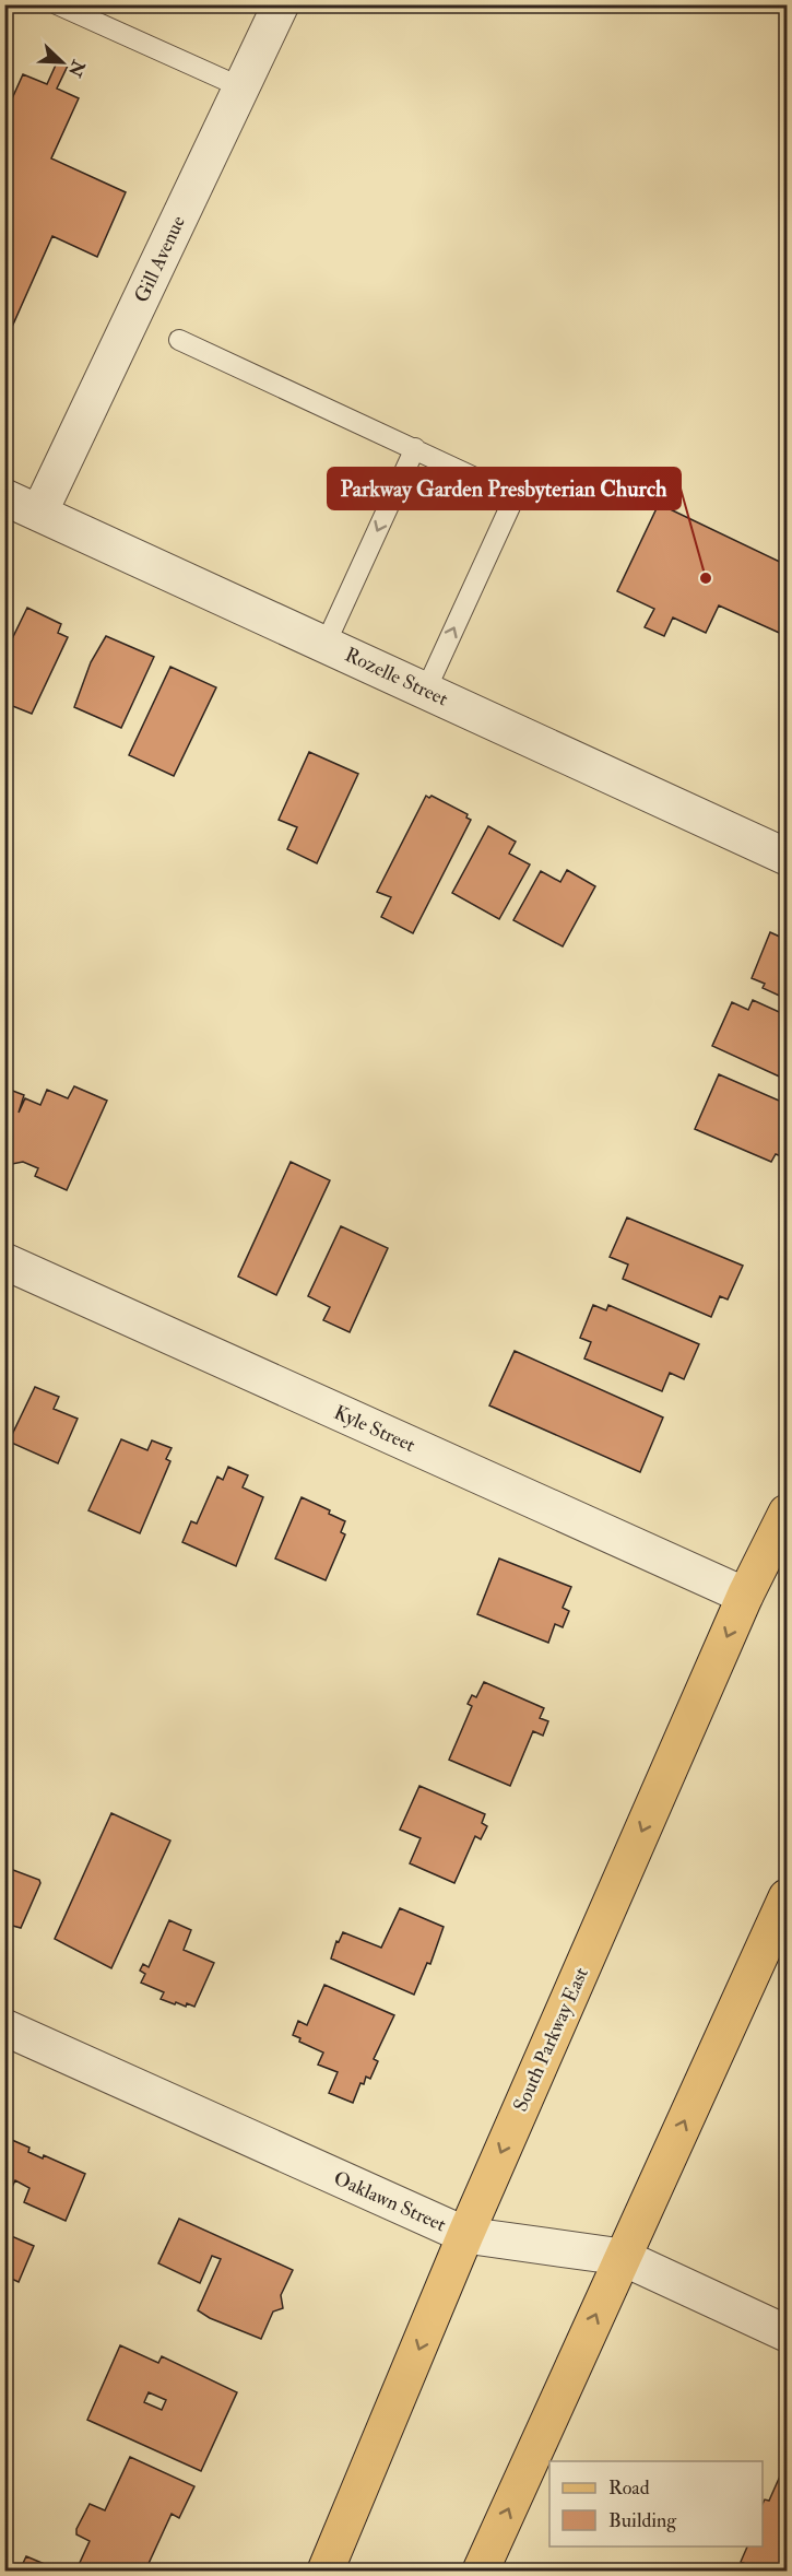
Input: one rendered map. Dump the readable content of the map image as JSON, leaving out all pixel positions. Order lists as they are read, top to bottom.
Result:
{
  "streets": {
    "main road": ["South Parkway East"],
    "street": [
      "Gill Avenue",
      "Rozelle Street",
      "Kyle Street",
      "Oaklawn Street"
    ]
  },
  "crossings": [
    ["Gill Avenue", "Rozelle Street"],
    ["Kyle Street", "South Parkway East"],
    ["South Parkway East", "Oaklawn Street"]
  ],
  "places": ["Parkway Garden Presbyterian Church"],
  "legend": ["Road", "Building"],
  "north": "bottom right"
}
